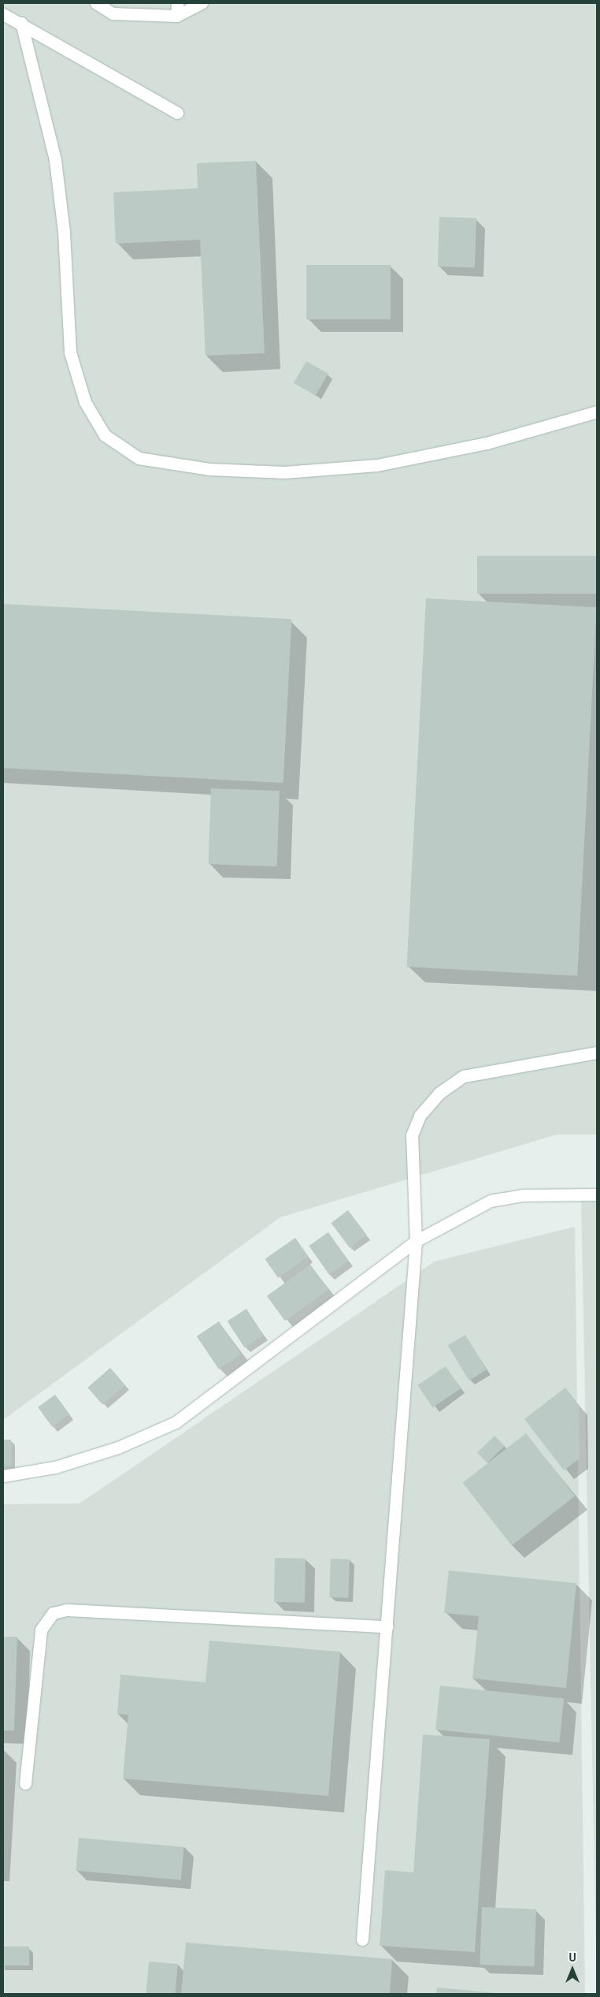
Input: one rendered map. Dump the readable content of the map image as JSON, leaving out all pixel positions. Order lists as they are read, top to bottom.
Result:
{
  "north": "top"
}
